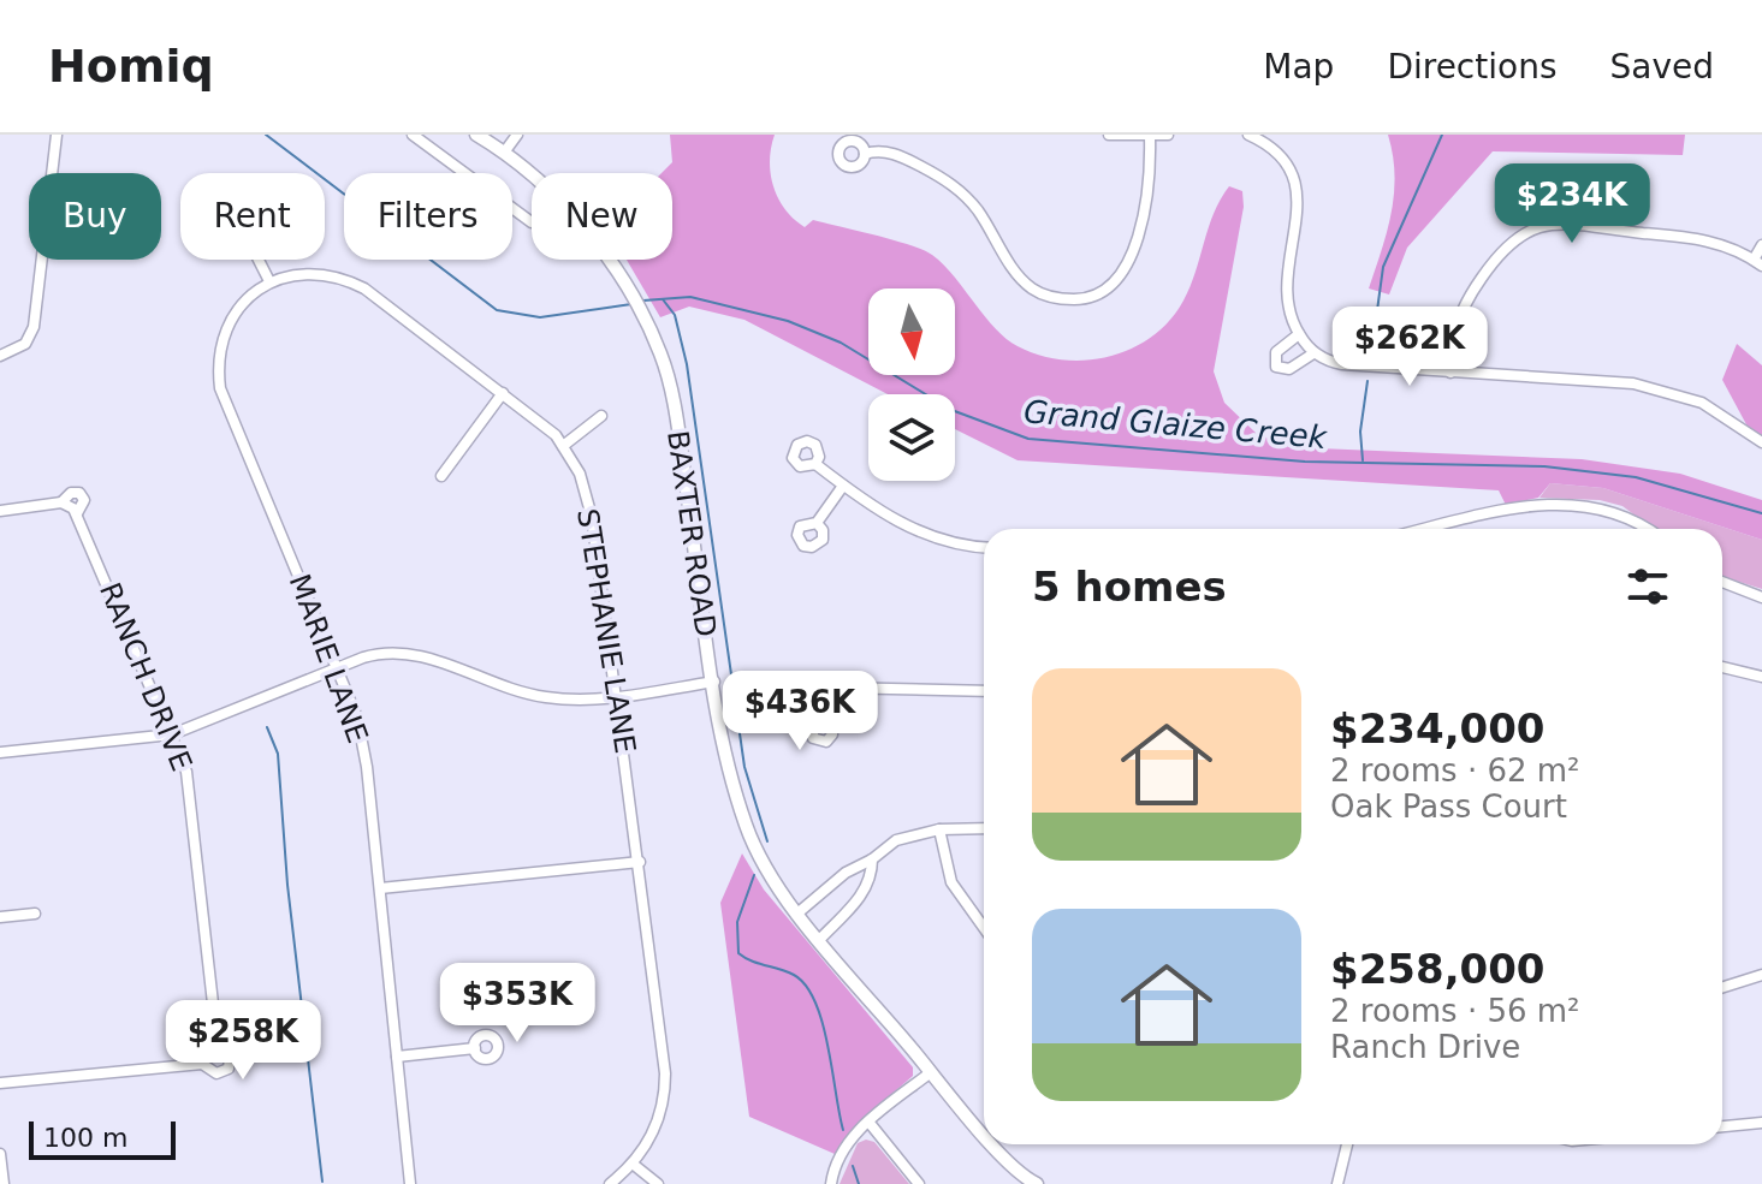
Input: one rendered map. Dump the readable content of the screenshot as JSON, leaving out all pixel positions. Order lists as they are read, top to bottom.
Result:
{
  "streets": {
    "main road": ["BAXTER ROAD"],
    "street": ["STEPHANIE LANE", "MARIE LANE", "RANCH DRIVE"]
  },
  "crossings": [
    ["STEPHANIE LANE", "MARIE LANE"]
  ],
  "water": ["Grand Glaize Creek"],
  "scale_bar": "100 m",
  "north": "bottom",
  "page": {
    "header": "Homiq",
    "nav": ["Map", "Directions", "Saved"],
    "price": [
      "$234K",
      "$262K",
      "$436K",
      "$353K",
      "$258K"
    ],
    "chip": [
      "Buy",
      "Rent",
      "Filters",
      "New"
    ],
    "heading": "5 homes",
    "list": [
      {
        "name": "$234,000",
        "note": "2 rooms · 62 m² · Oak Pass Court"
      },
      {
        "name": "$258,000",
        "note": "2 rooms · 56 m² · Ranch Drive"
      }
    ],
    "scale": "100 m"
  }
}
